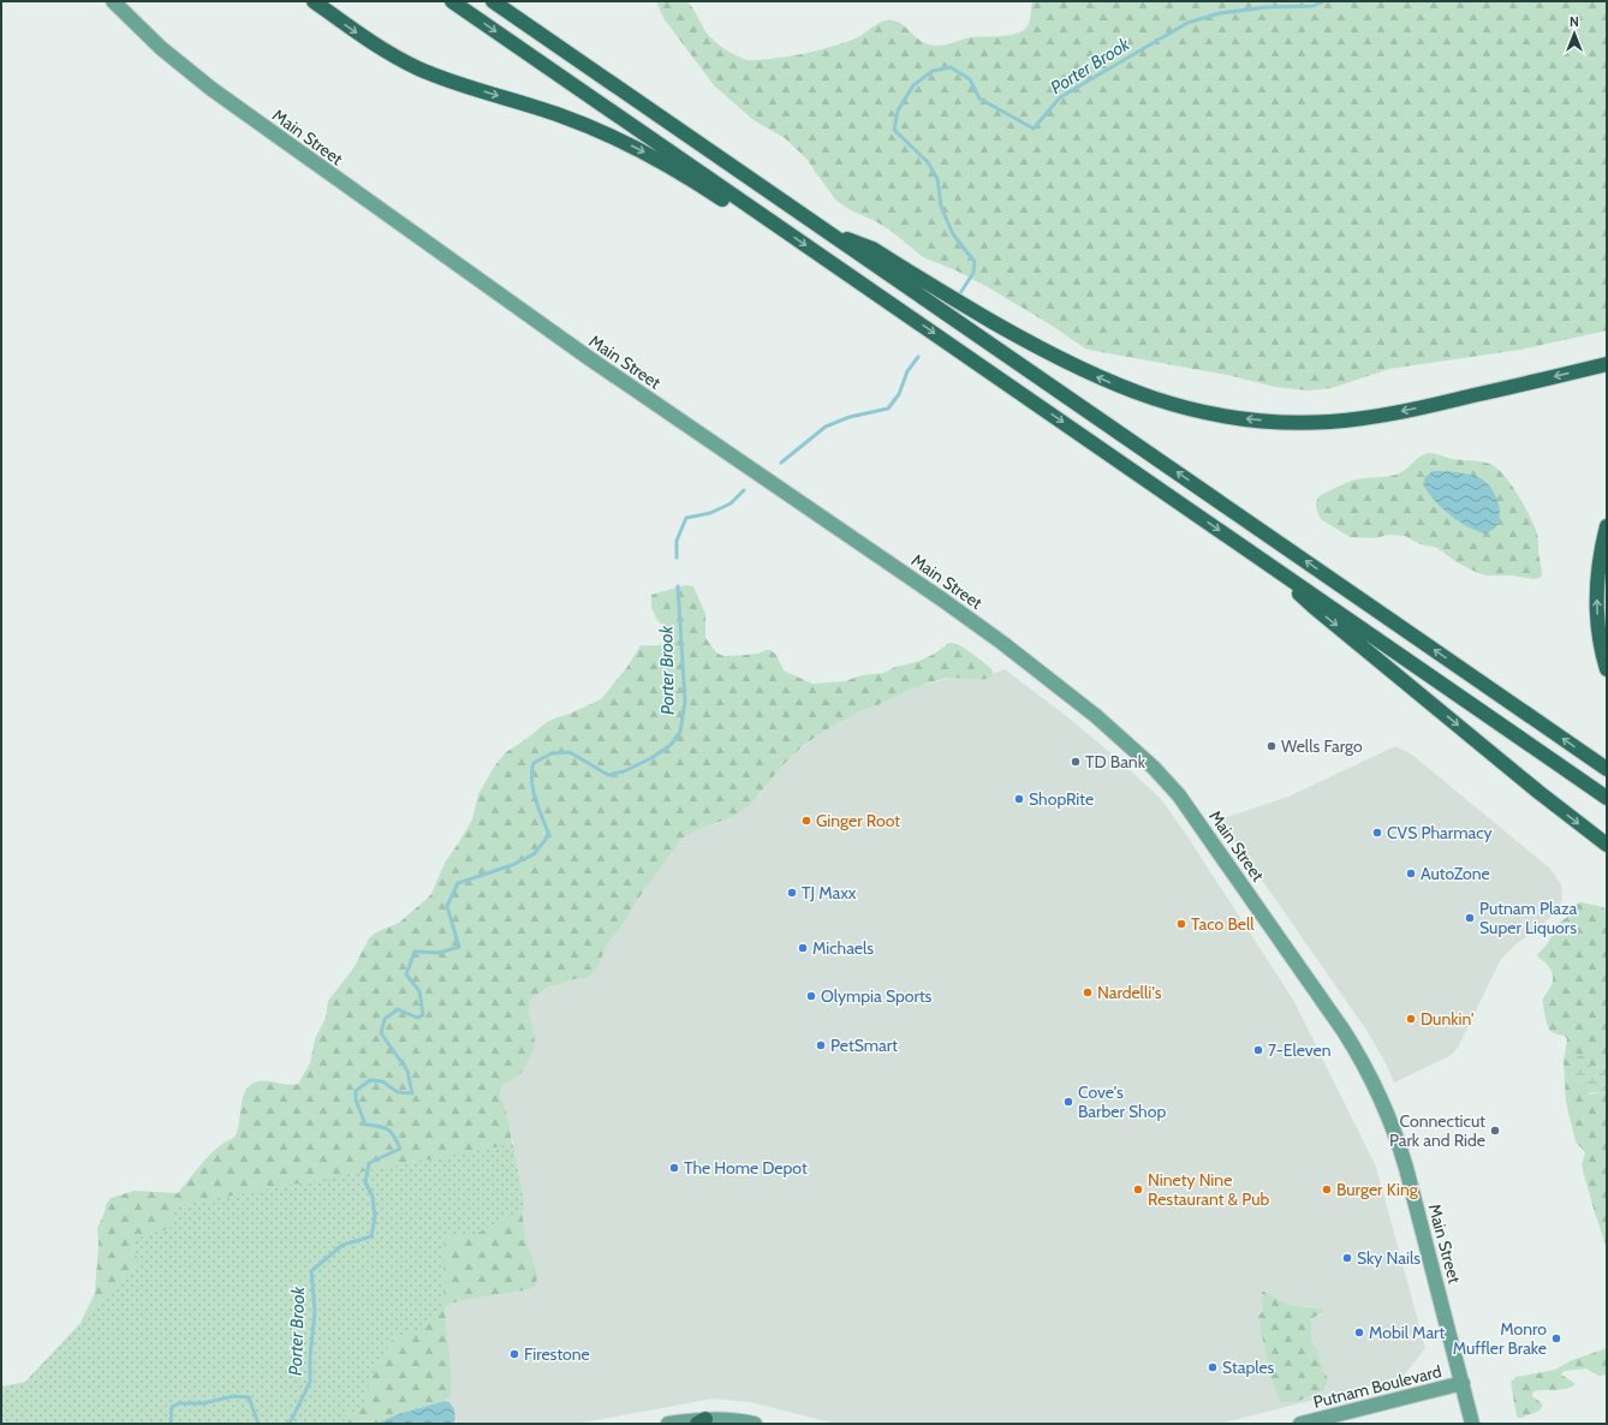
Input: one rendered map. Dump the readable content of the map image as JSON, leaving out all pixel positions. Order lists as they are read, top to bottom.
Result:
{
  "streets": {
    "main road": ["Main Street", "Putnam Boulevard"]
  },
  "crossings": [
    ["Main Street", "Putnam Boulevard"]
  ],
  "water": ["Porter Brook"],
  "places": [
    "Wells Fargo",
    "TD Bank",
    "ShopRite",
    "Ginger Root",
    "CVS Pharmacy",
    "AutoZone",
    "TJ Maxx",
    "Putnam Plaza Super Liquors",
    "Taco Bell",
    "Michaels",
    "Nardelli's",
    "Olympia Sports",
    "Dunkin'",
    "PetSmart",
    "7-Eleven",
    "Cove's Barber Shop",
    "Connecticut Park and Ride",
    "The Home Depot",
    "Ninety Nine Restaurant & Pub",
    "Burger King",
    "Sky Nails",
    "Mobil Mart",
    "Monro Muffler Brake",
    "Firestone",
    "Staples"
  ],
  "north": "top"
}
